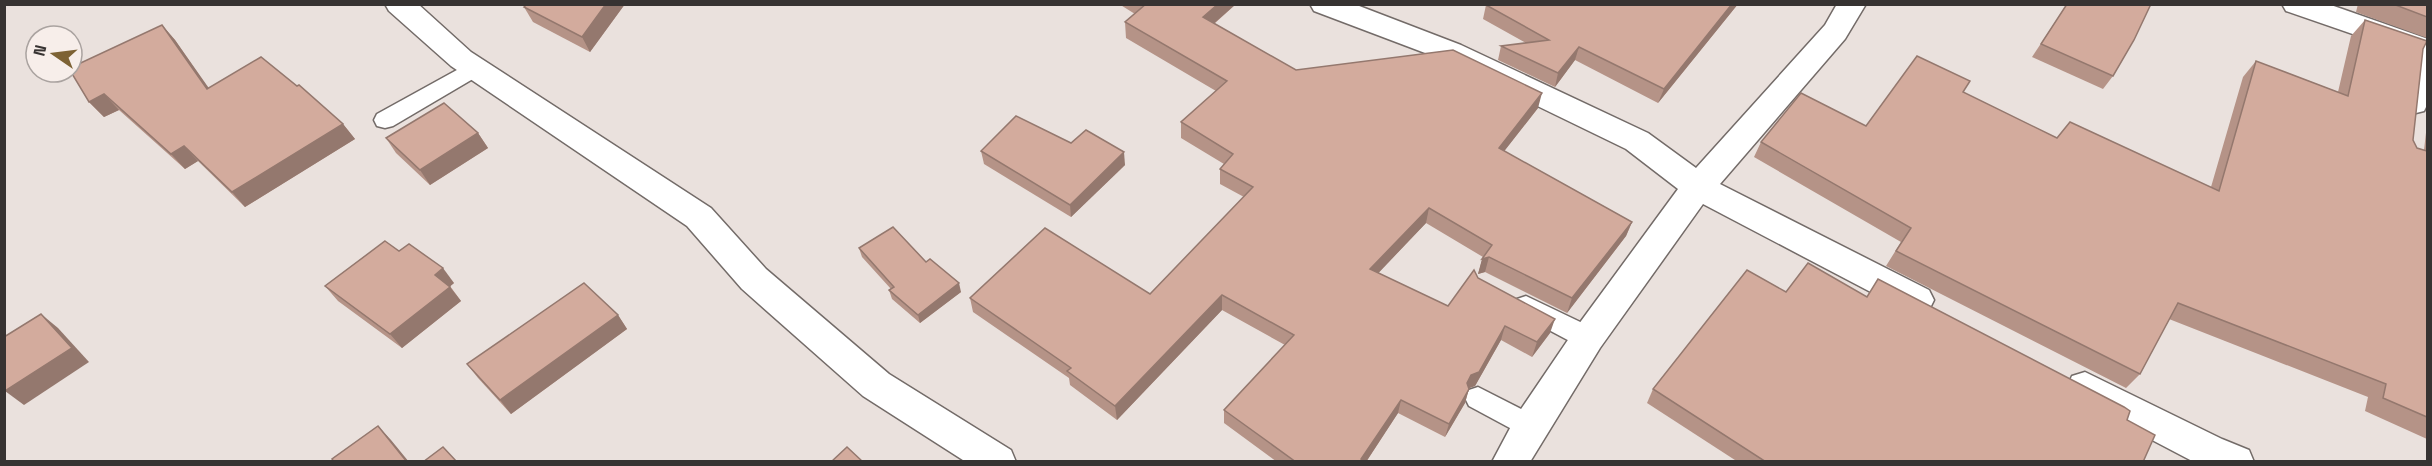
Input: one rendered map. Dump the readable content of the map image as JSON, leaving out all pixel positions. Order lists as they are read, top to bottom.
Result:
{
  "north": "left"
}
